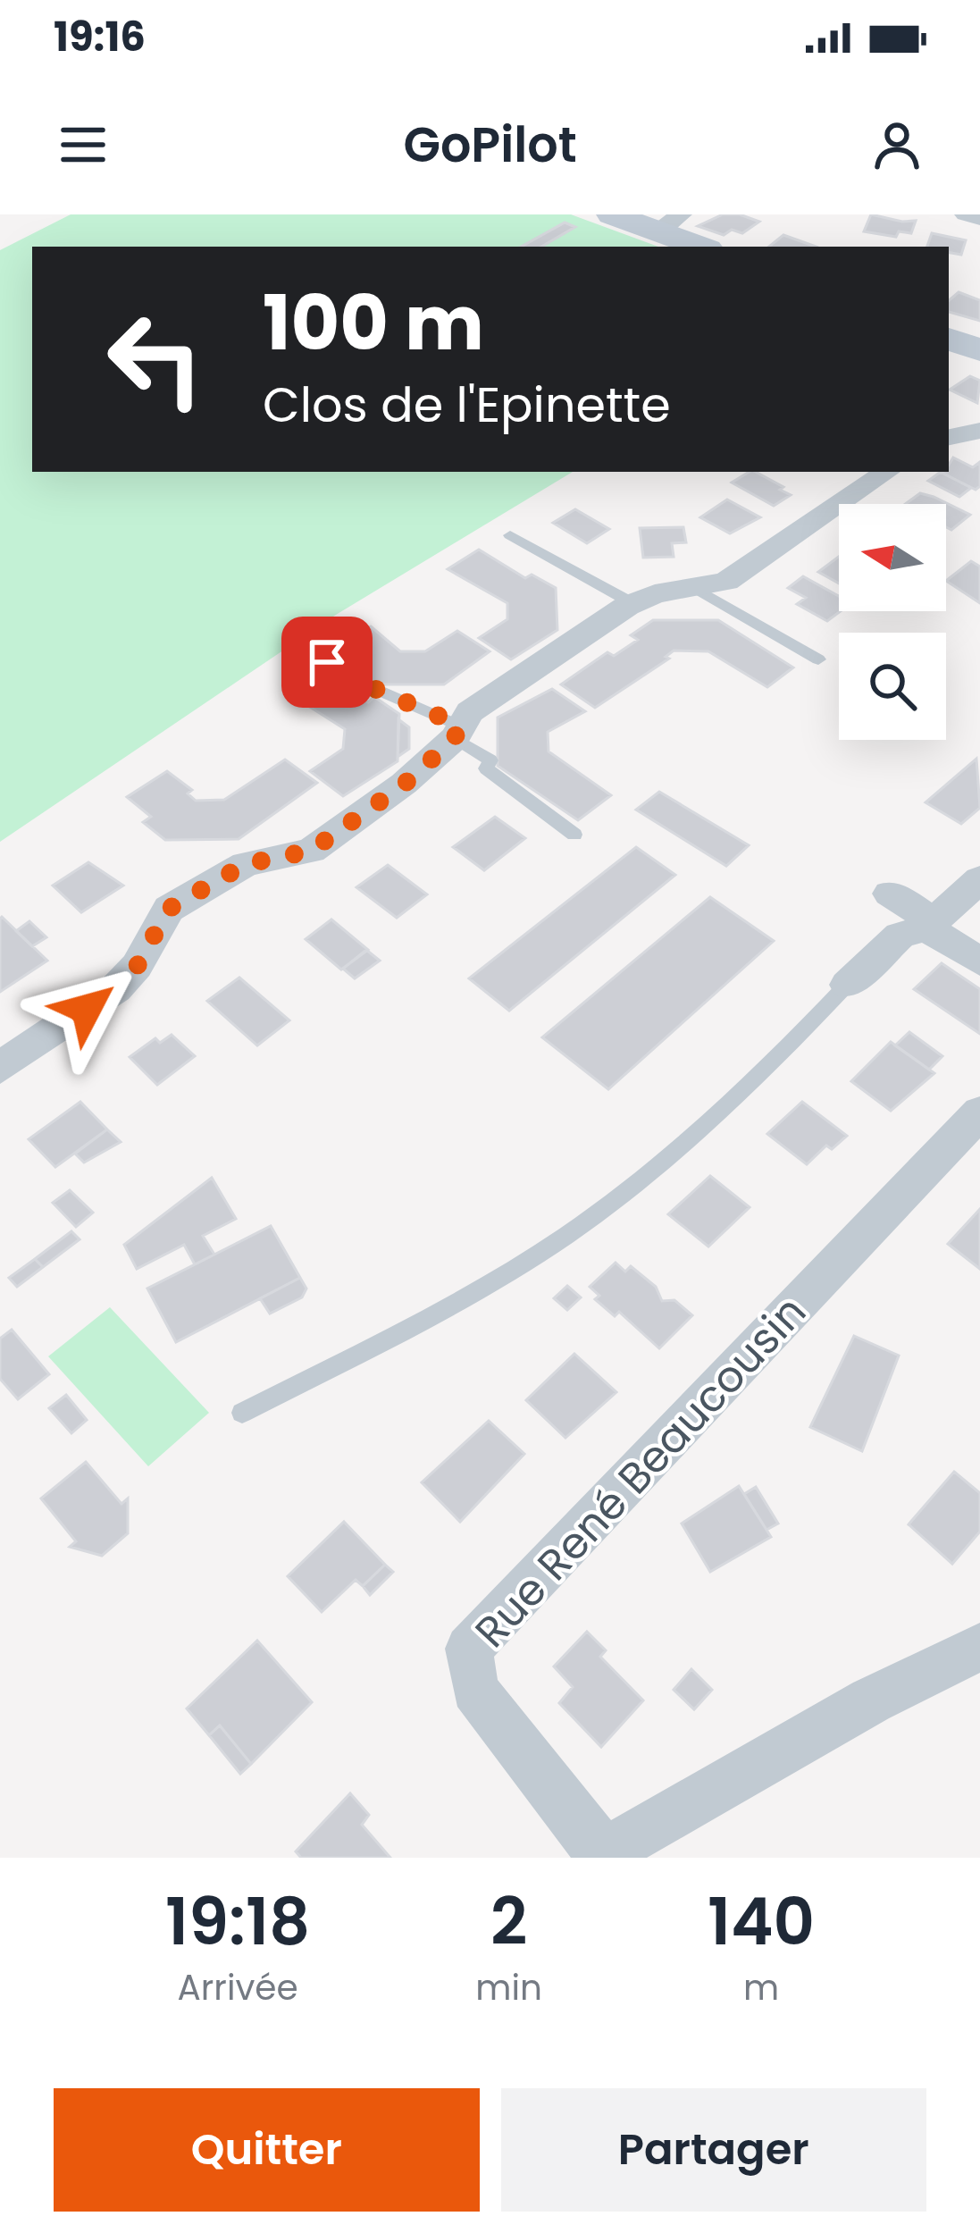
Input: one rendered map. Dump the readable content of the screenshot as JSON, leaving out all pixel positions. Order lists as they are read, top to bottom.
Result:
{
  "streets": {
    "street": ["Rue René Beaucousin"]
  },
  "north": "left",
  "page": {
    "status": "19:16",
    "header": "GoPilot",
    "turn": ["100 m", "Clos de l'Epinette"],
    "eta": [
      "19:18",
      "Arrivée",
      "2",
      "min",
      "140",
      "m"
    ],
    "buttons": ["Quitter", "Partager"]
  }
}
